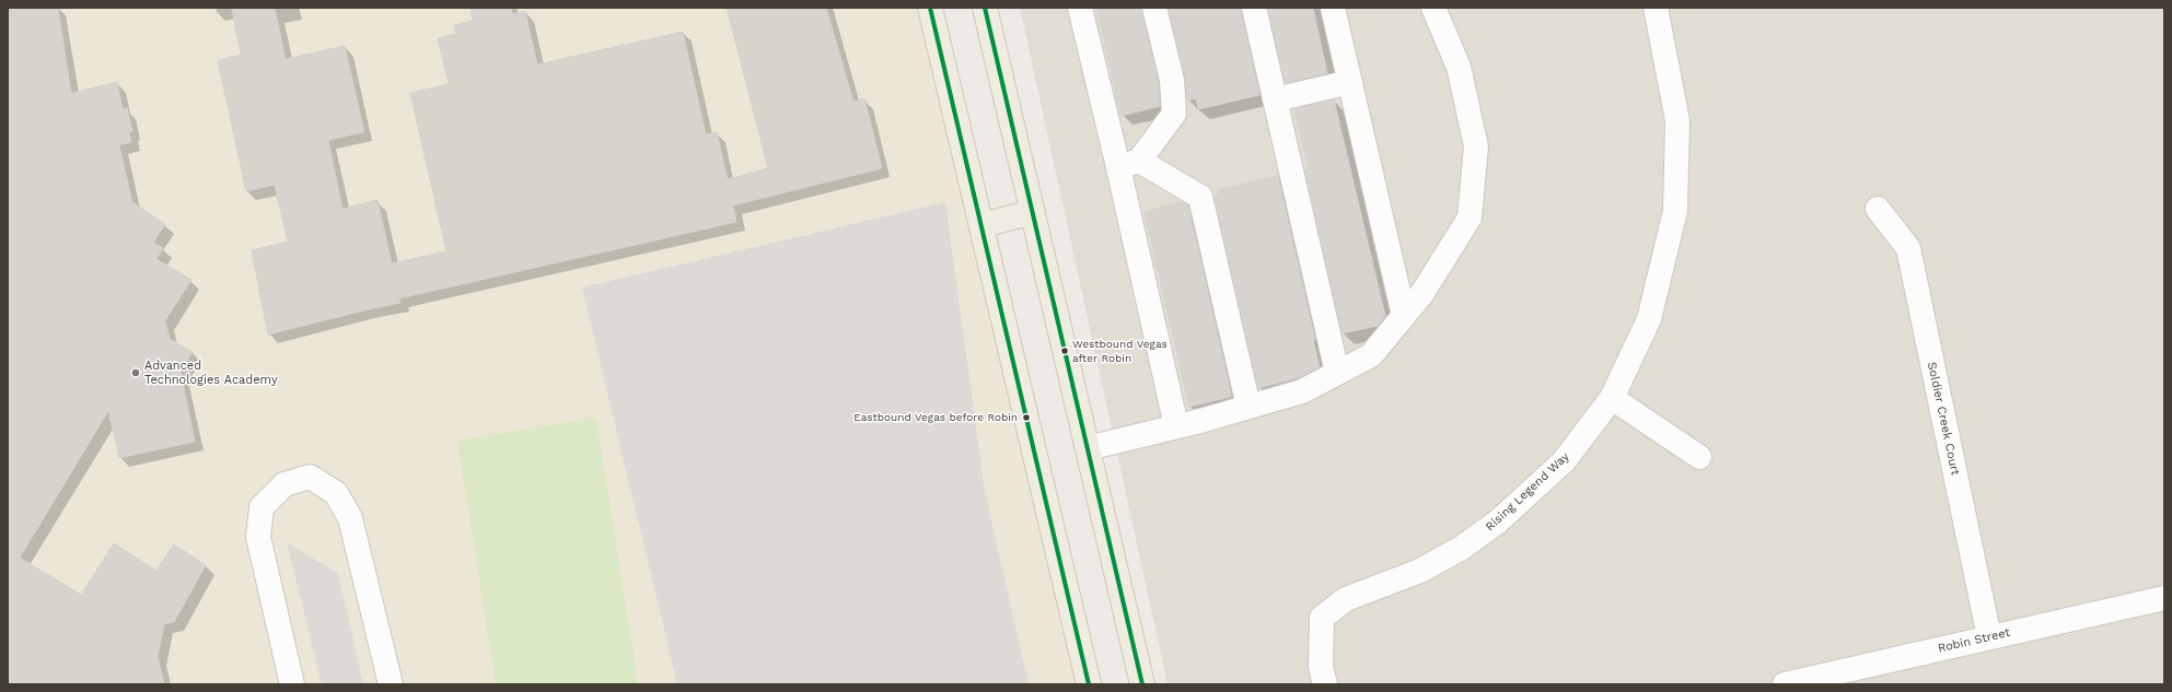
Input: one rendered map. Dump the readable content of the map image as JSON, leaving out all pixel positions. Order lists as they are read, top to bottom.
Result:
{
  "streets": {
    "street": ["Soldier Creek Court", "Rising Legend Way", "Robin Street"]
  },
  "crossings": [
    ["Soldier Creek Court", "Robin Street"]
  ],
  "places": ["Westbound Vegas after Robin", "Advanced Technologies Academy", "Eastbound Vegas before Robin"]
}
